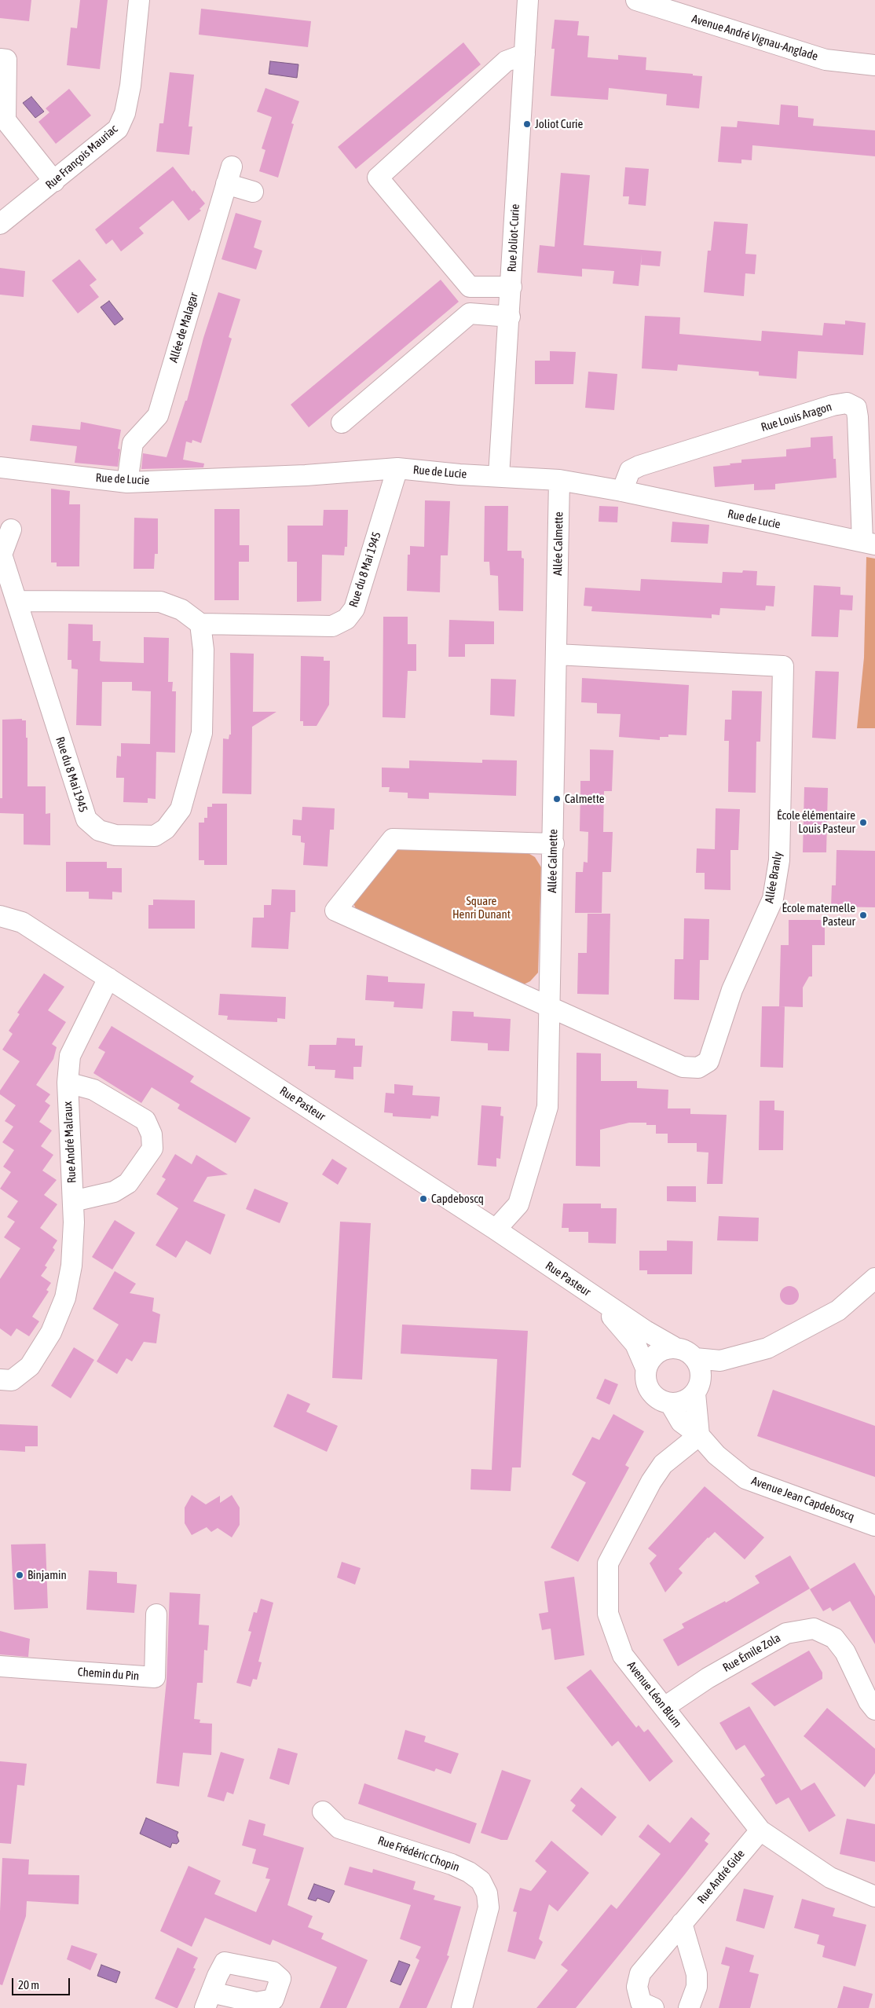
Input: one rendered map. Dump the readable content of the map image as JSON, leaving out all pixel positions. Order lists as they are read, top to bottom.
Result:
{
  "streets": {
    "street": [
      "Avenue André Vignau-Anglade",
      "Rue François Mauriac",
      "Rue Joliot-Curie",
      "Allée de Malagar",
      "Rue Louis Aragon",
      "Rue de Lucie",
      "Allée Calmette",
      "Rue du 8 Mai 1945",
      "Allée Branly",
      "Rue Pasteur",
      "Rue André Malraux",
      "Avenue Jean Capdeboscq",
      "Rue Émile Zola",
      "Chemin du Pin",
      "Avenue Léon Blum",
      "Rue Frédéric Chopin",
      "Rue André Gide"
    ]
  },
  "crossings": [
    ["Rue Joliot-Curie", "Rue de Lucie"],
    ["Allée de Malagar", "Rue de Lucie"],
    ["Rue Louis Aragon", "Rue de Lucie"],
    ["Rue de Lucie", "Allée Calmette"],
    ["Rue de Lucie", "Rue du 8 Mai 1945"],
    ["Allée Calmette", "Allée Branly"],
    ["Allée Calmette", "Rue Pasteur"],
    ["Rue Pasteur", "Rue André Malraux"],
    ["Rue Pasteur", "Avenue Jean Capdeboscq"],
    ["Avenue Jean Capdeboscq", "Avenue Léon Blum"],
    ["Rue Émile Zola", "Avenue Léon Blum"],
    ["Avenue Léon Blum", "Rue André Gide"]
  ],
  "parks": ["Square Henri Dunant"],
  "places": [
    "Joliot Curie",
    "Calmette",
    "École élémentaire Louis Pasteur",
    "École maternelle Pasteur",
    "Capdeboscq",
    "Binjamin"
  ],
  "scale_bar": "20 m"
}
